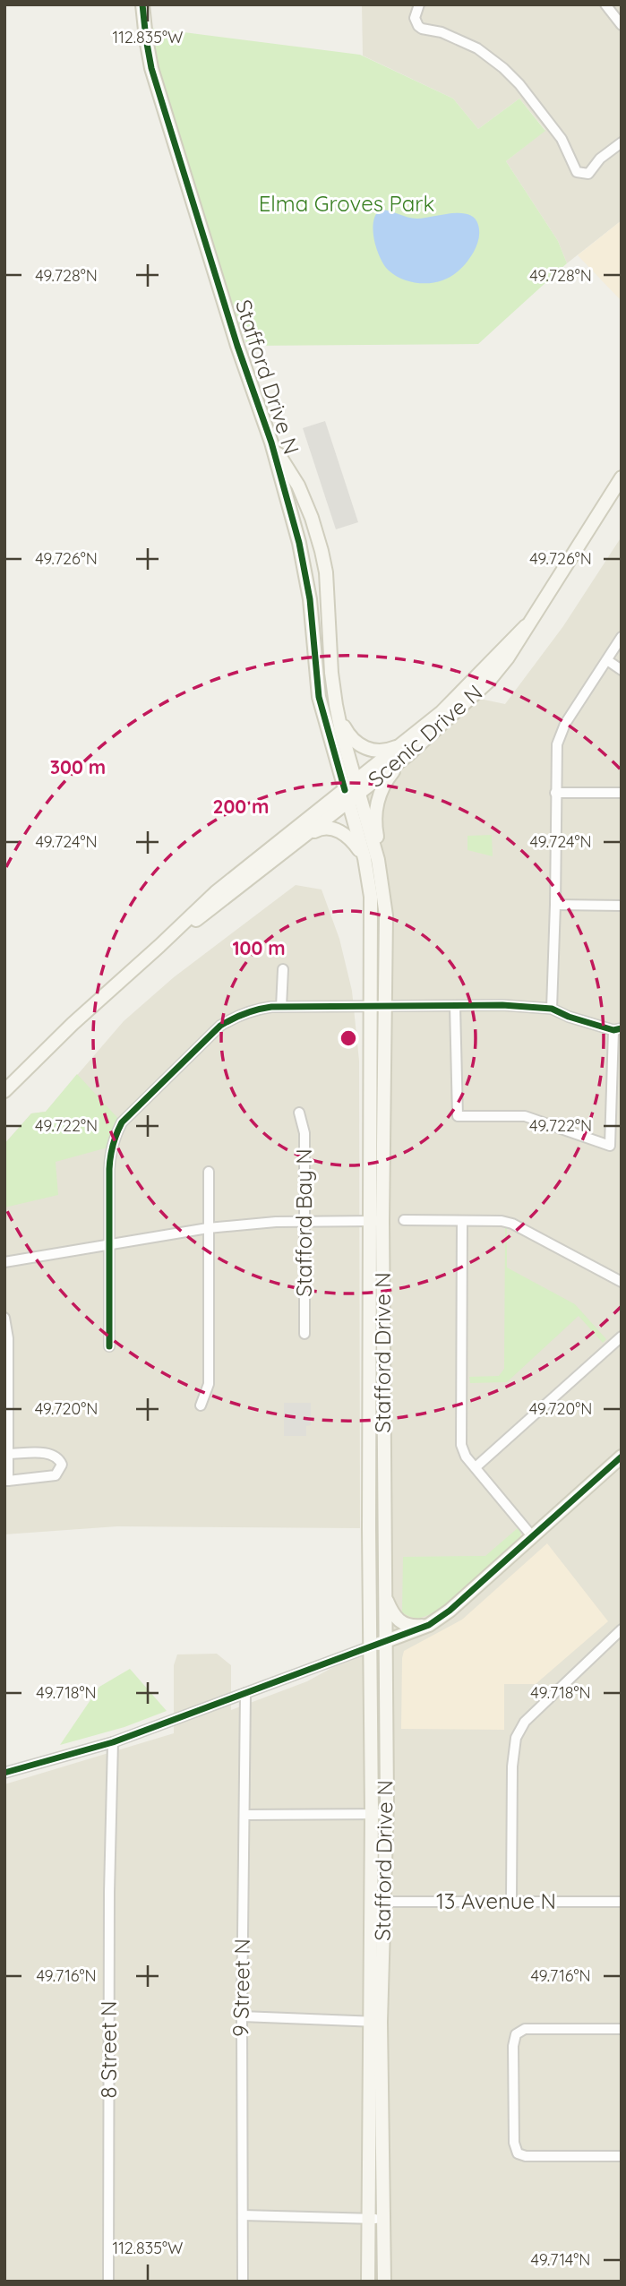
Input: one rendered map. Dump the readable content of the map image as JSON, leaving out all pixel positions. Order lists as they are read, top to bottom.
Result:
{
  "streets": {
    "main road": ["Stafford Drive N", "Scenic Drive N"],
    "street": [
      "Stafford Bay N",
      "13 Avenue N",
      "9 Street N",
      "8 Street N"
    ]
  },
  "crossings": [
    ["Stafford Drive N", "Scenic Drive N"],
    ["Stafford Drive N", "13 Avenue N"]
  ],
  "parks": ["Elma Groves Park"],
  "coordinates": [
    "112.835°W",
    "49.728°N",
    "49.726°N",
    "49.724°N",
    "49.722°N",
    "49.720°N",
    "49.718°N",
    "49.716°N",
    "49.714°N"
  ],
  "rings": ["300 m", "200 m", "100 m"]
}
